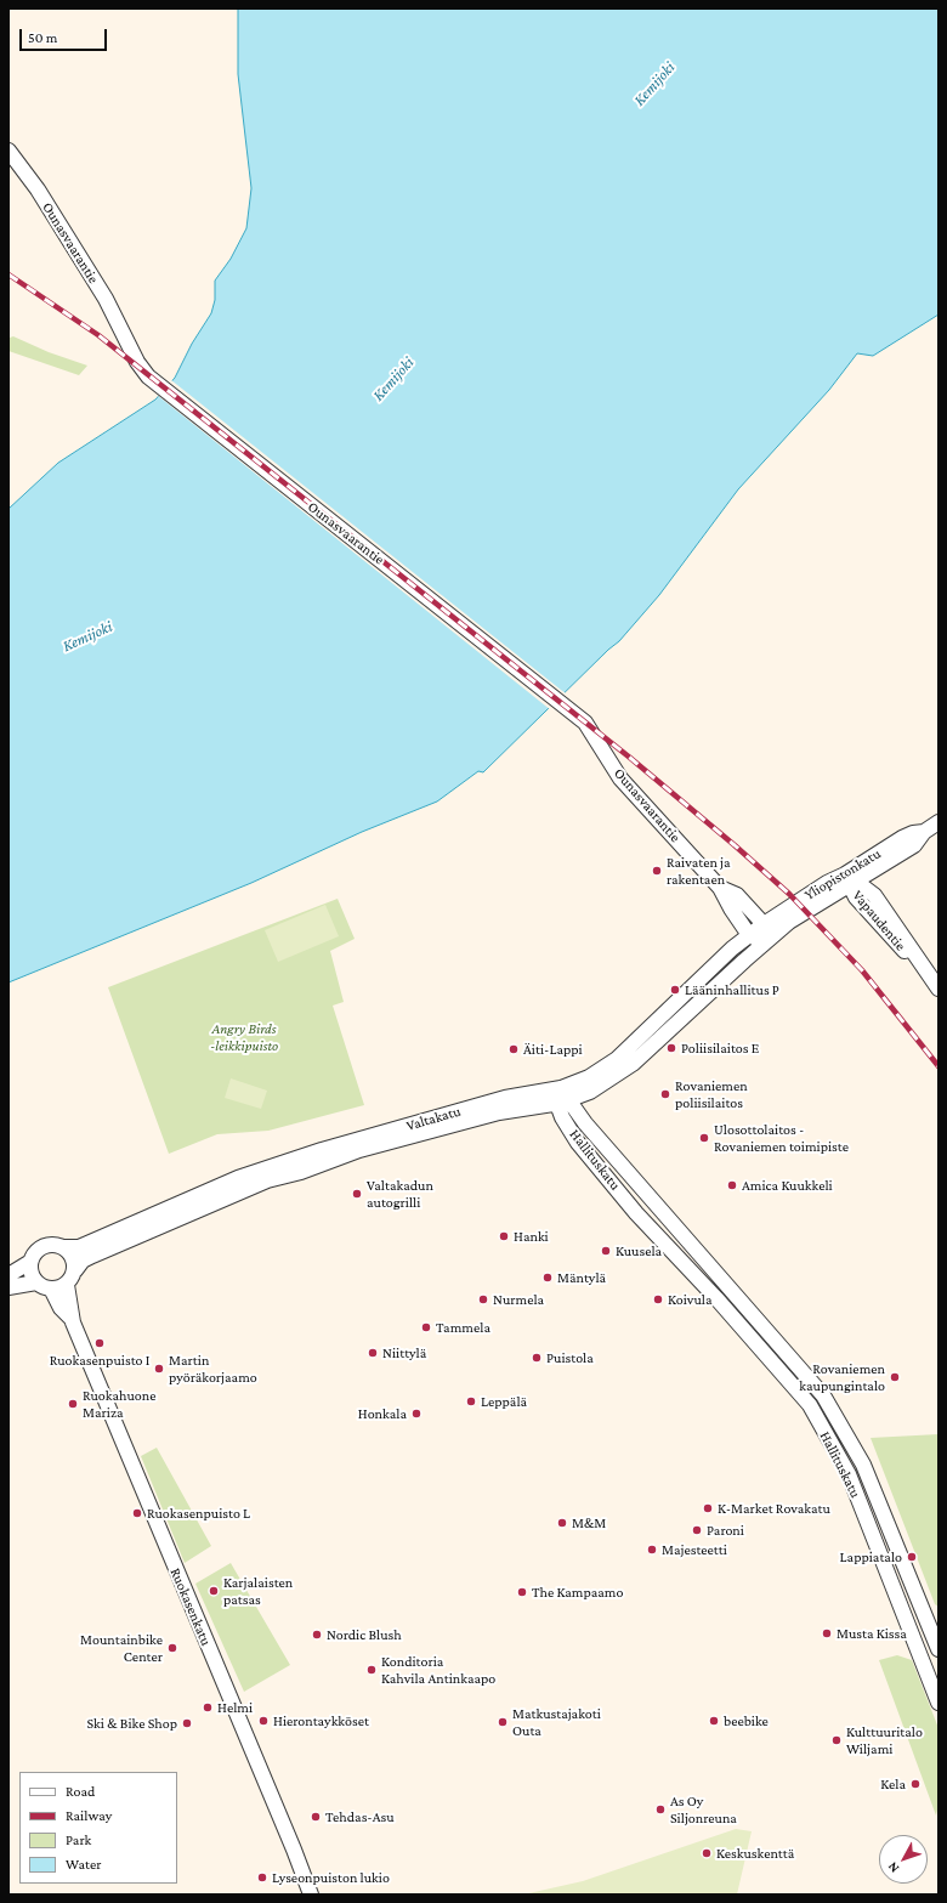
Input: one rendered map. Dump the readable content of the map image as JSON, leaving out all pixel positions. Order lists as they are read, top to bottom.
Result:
{
  "streets": {
    "street": [
      "Ounasvaarantie",
      "Yliopistonkatu",
      "Vapaudentie",
      "Valtakatu",
      "Hallituskatu",
      "Ruokasenkatu"
    ]
  },
  "crossings": [
    ["Ounasvaarantie", "Yliopistonkatu"],
    ["Ounasvaarantie", "Valtakatu"],
    ["Yliopistonkatu", "Vapaudentie"],
    ["Yliopistonkatu", "Valtakatu"],
    ["Valtakatu", "Hallituskatu"],
    ["Valtakatu", "Ruokasenkatu"]
  ],
  "water": ["Kemijoki"],
  "parks": ["Angry Birds -leikkipuisto"],
  "places": [
    "Raivaten ja rakentaen",
    "Lääninhallitus P",
    "Poliisilaitos E",
    "Äiti-Lappi",
    "Rovaniemen poliisilaitos",
    "Ulosottolaitos - Rovaniemen toimipiste",
    "Amica Kuukkeli",
    "Valtakadun autogrilli",
    "Hanki",
    "Kuusela",
    "Mäntylä",
    "Nurmela",
    "Koivula",
    "Tammela",
    "Ruokasenpuisto I",
    "Niittylä",
    "Puistola",
    "Martin pyöräkorjaamo",
    "Rovaniemen kaupungintalo",
    "Leppälä",
    "Ruokahuone Mariza",
    "Honkala",
    "K-Market Rovakatu",
    "Ruokasenpuisto L",
    "M&M",
    "Paroni",
    "Majesteetti",
    "Lappiatalo",
    "Karjalaisten patsas",
    "The Kampaamo",
    "Musta Kissa",
    "Nordic Blush",
    "Mountainbike Center",
    "Konditoria Kahvila Antinkaapo",
    "Helmi",
    "Hierontaykköset",
    "beebike",
    "Matkustajakoti Outa",
    "Ski & Bike Shop",
    "Kulttuuritalo Wiljami",
    "Kela",
    "As Oy Siljonreuna",
    "Tehdas-Asu",
    "Keskuskenttä",
    "Lyseonpuiston lukio"
  ],
  "legend": [
    "Road",
    "Railway",
    "Park",
    "Water"
  ],
  "scale_bar": "50 m",
  "north": "bottom left"
}
